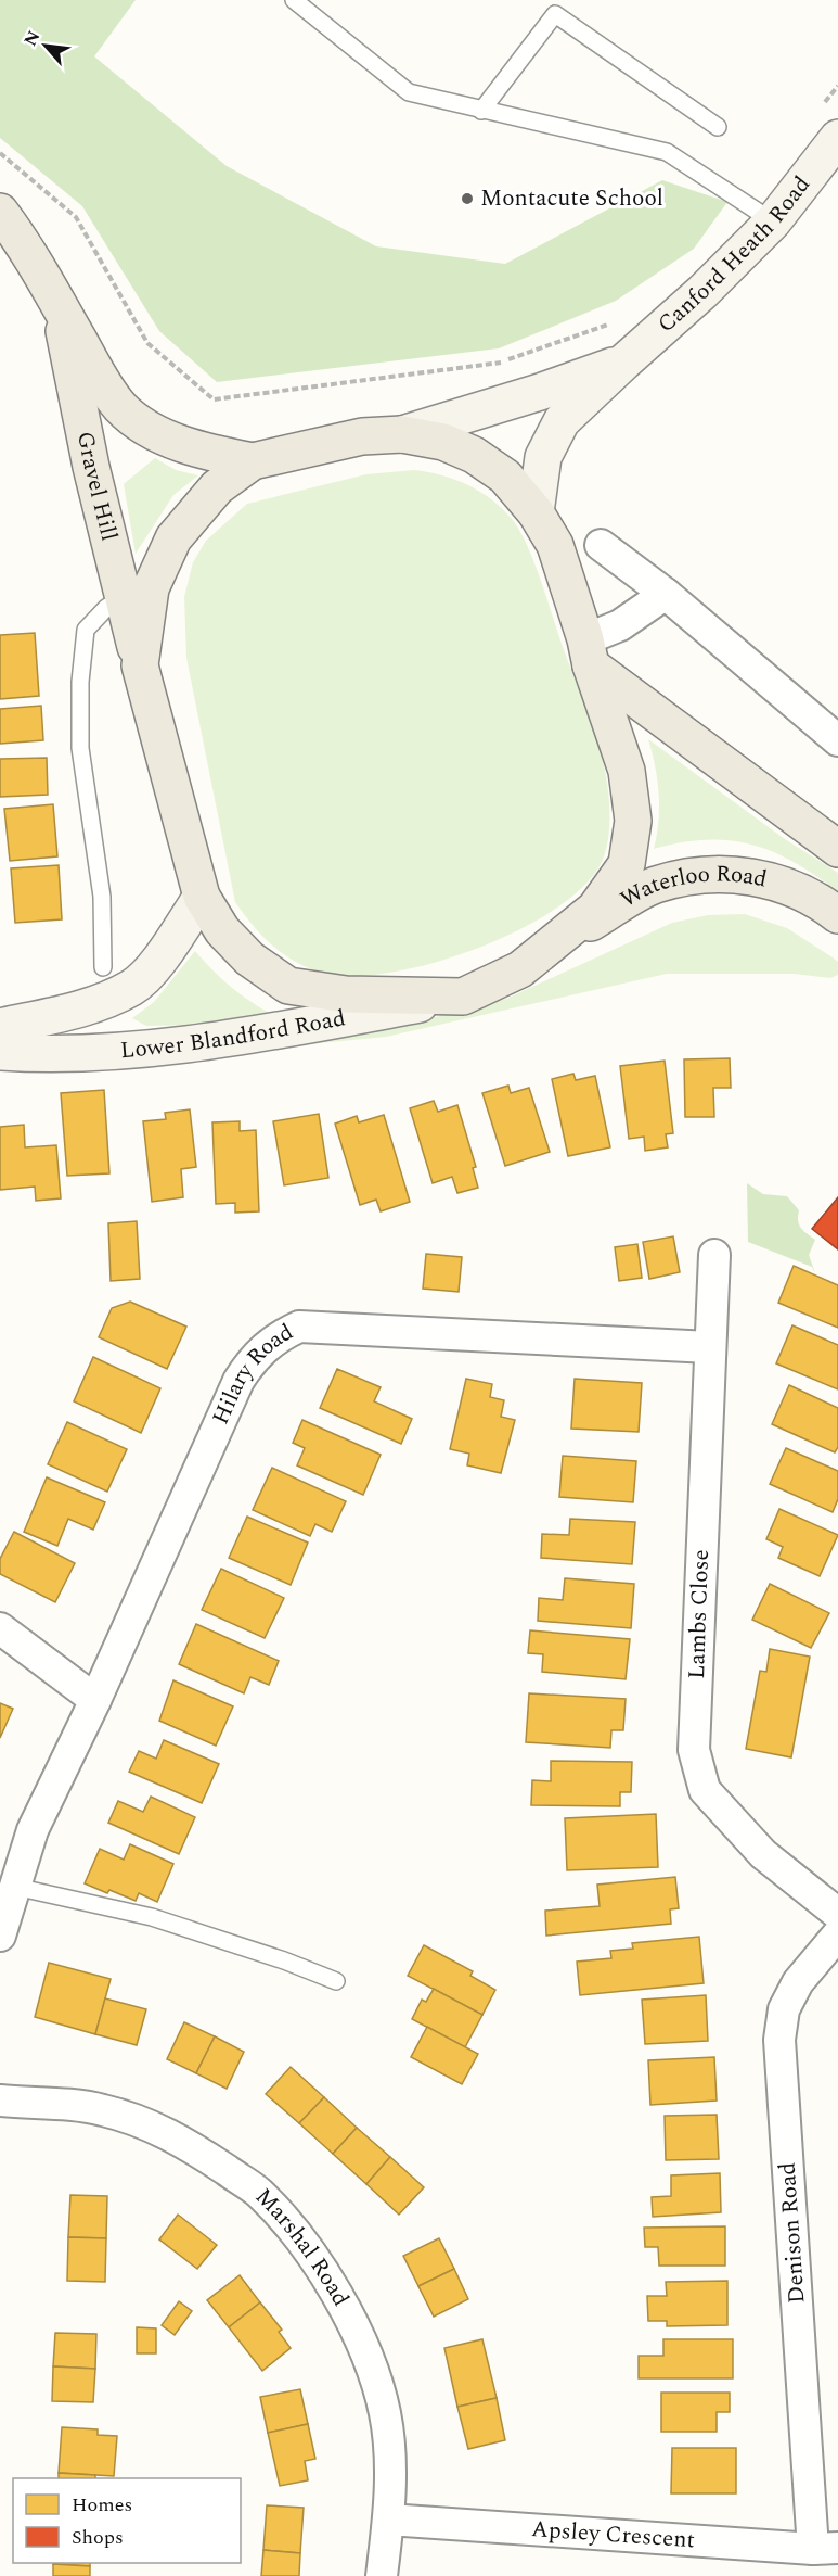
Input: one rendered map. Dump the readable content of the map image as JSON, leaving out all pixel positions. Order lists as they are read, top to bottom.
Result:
{
  "streets": {
    "main road": [
      "Canford Heath Road",
      "Gravel Hill",
      "Waterloo Road",
      "Lower Blandford Road"
    ],
    "street": [
      "Hilary Road",
      "Lambs Close",
      "Denison Road",
      "Marshal Road",
      "Apsley Crescent"
    ]
  },
  "crossings": [
    ["Hilary Road", "Lambs Close"],
    ["Denison Road", "Apsley Crescent"],
    ["Marshal Road", "Apsley Crescent"]
  ],
  "places": ["Montacute School"],
  "legend": ["Homes", "Shops"],
  "north": "top left"
}
